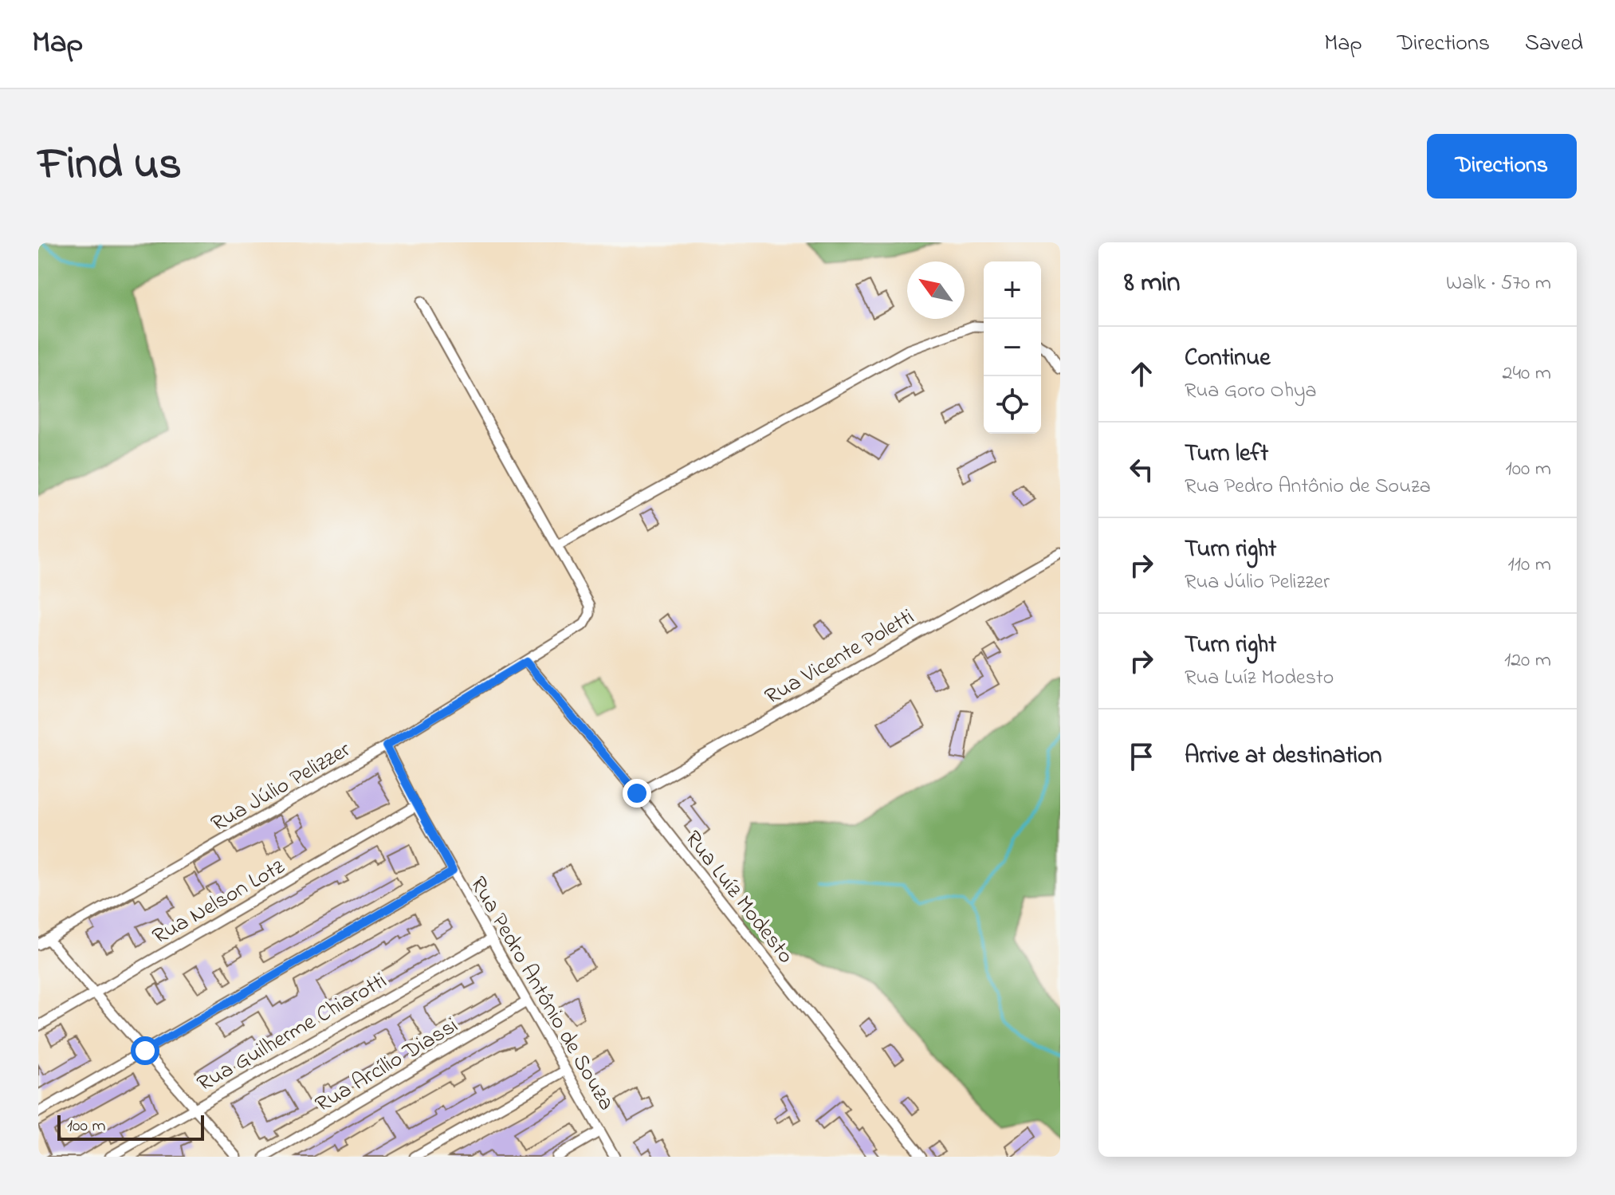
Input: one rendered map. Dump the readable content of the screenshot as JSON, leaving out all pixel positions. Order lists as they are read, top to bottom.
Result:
{
  "streets": {
    "street": [
      "Rua Vicente Poletti",
      "Rua Júlio Pelizzer",
      "Rua Luíz Modesto",
      "Rua Nelson Lotz",
      "Rua Pedro Antônio de Souza",
      "Rua Guilherme Chiarotti",
      "Rua Arcílio Diassi"
    ]
  },
  "crossings": [
    ["Rua Vicente Poletti", "Rua Luíz Modesto"],
    ["Rua Júlio Pelizzer", "Rua Luíz Modesto"],
    ["Rua Júlio Pelizzer", "Rua Pedro Antônio de Souza"],
    ["Rua Nelson Lotz", "Rua Pedro Antônio de Souza"],
    ["Rua Pedro Antônio de Souza", "Rua Guilherme Chiarotti"],
    ["Rua Pedro Antônio de Souza", "Rua Arcílio Diassi"]
  ],
  "scale_bar": "100 m",
  "north": "top left",
  "page": {
    "header": "Map",
    "nav": ["Map", "Directions", "Saved"],
    "title": "Find us",
    "buttons": "Directions",
    "heading": ["8 min", "Walk · 570 m"],
    "map_buttons": ["+", "−"],
    "list": [
      ["Continue", "Rua Goro Ohya", "240 m"],
      ["Turn left", "Rua Pedro Antônio de Souza", "100 m"],
      ["Turn right", "Rua Júlio Pelizzer", "110 m"],
      ["Turn right", "Rua Luíz Modesto", "120 m"],
      "Arrive at destination"
    ],
    "scale": "100 m"
  }
}
